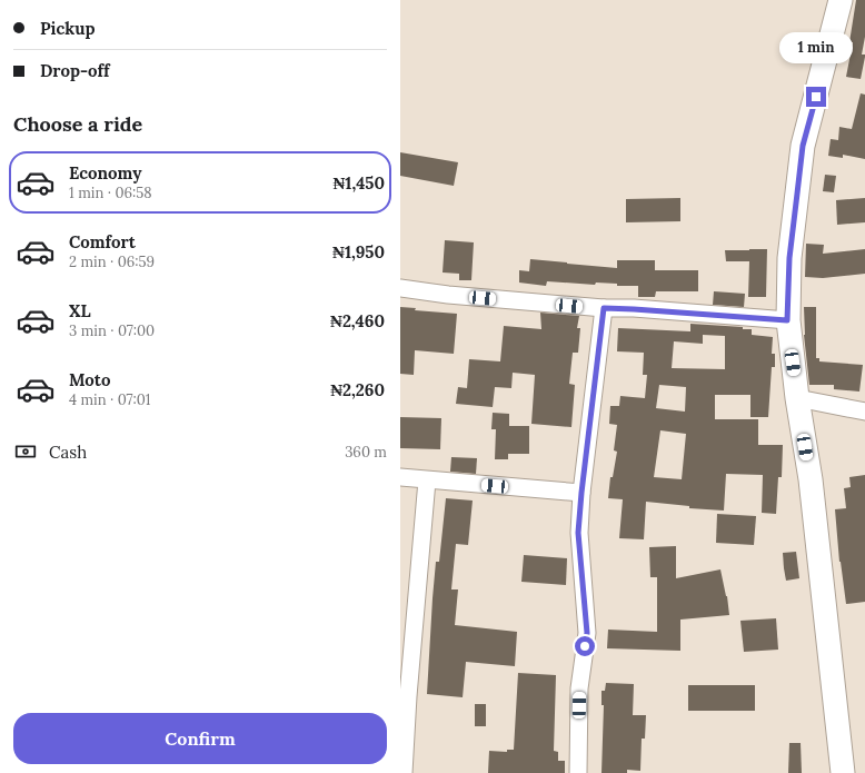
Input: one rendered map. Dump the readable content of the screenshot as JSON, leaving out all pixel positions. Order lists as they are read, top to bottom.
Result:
{
  "page": {
    "banner": ["Pickup", "Drop-off"],
    "bubble": "1 min",
    "heading": "Choose a ride",
    "list": [
      {
        "name": "Economy",
        "note": "1 min · 06:58",
        "value": "₦1,450"
      },
      {
        "name": "Comfort",
        "note": "2 min · 06:59",
        "value": "₦1,950"
      },
      {
        "name": "XL",
        "note": "3 min · 07:00",
        "value": "₦2,460"
      },
      {
        "name": "Moto",
        "note": "4 min · 07:01",
        "value": "₦2,260"
      }
    ],
    "pay": ["Cash", "360 m"],
    "buttons": "Confirm"
  }
}
